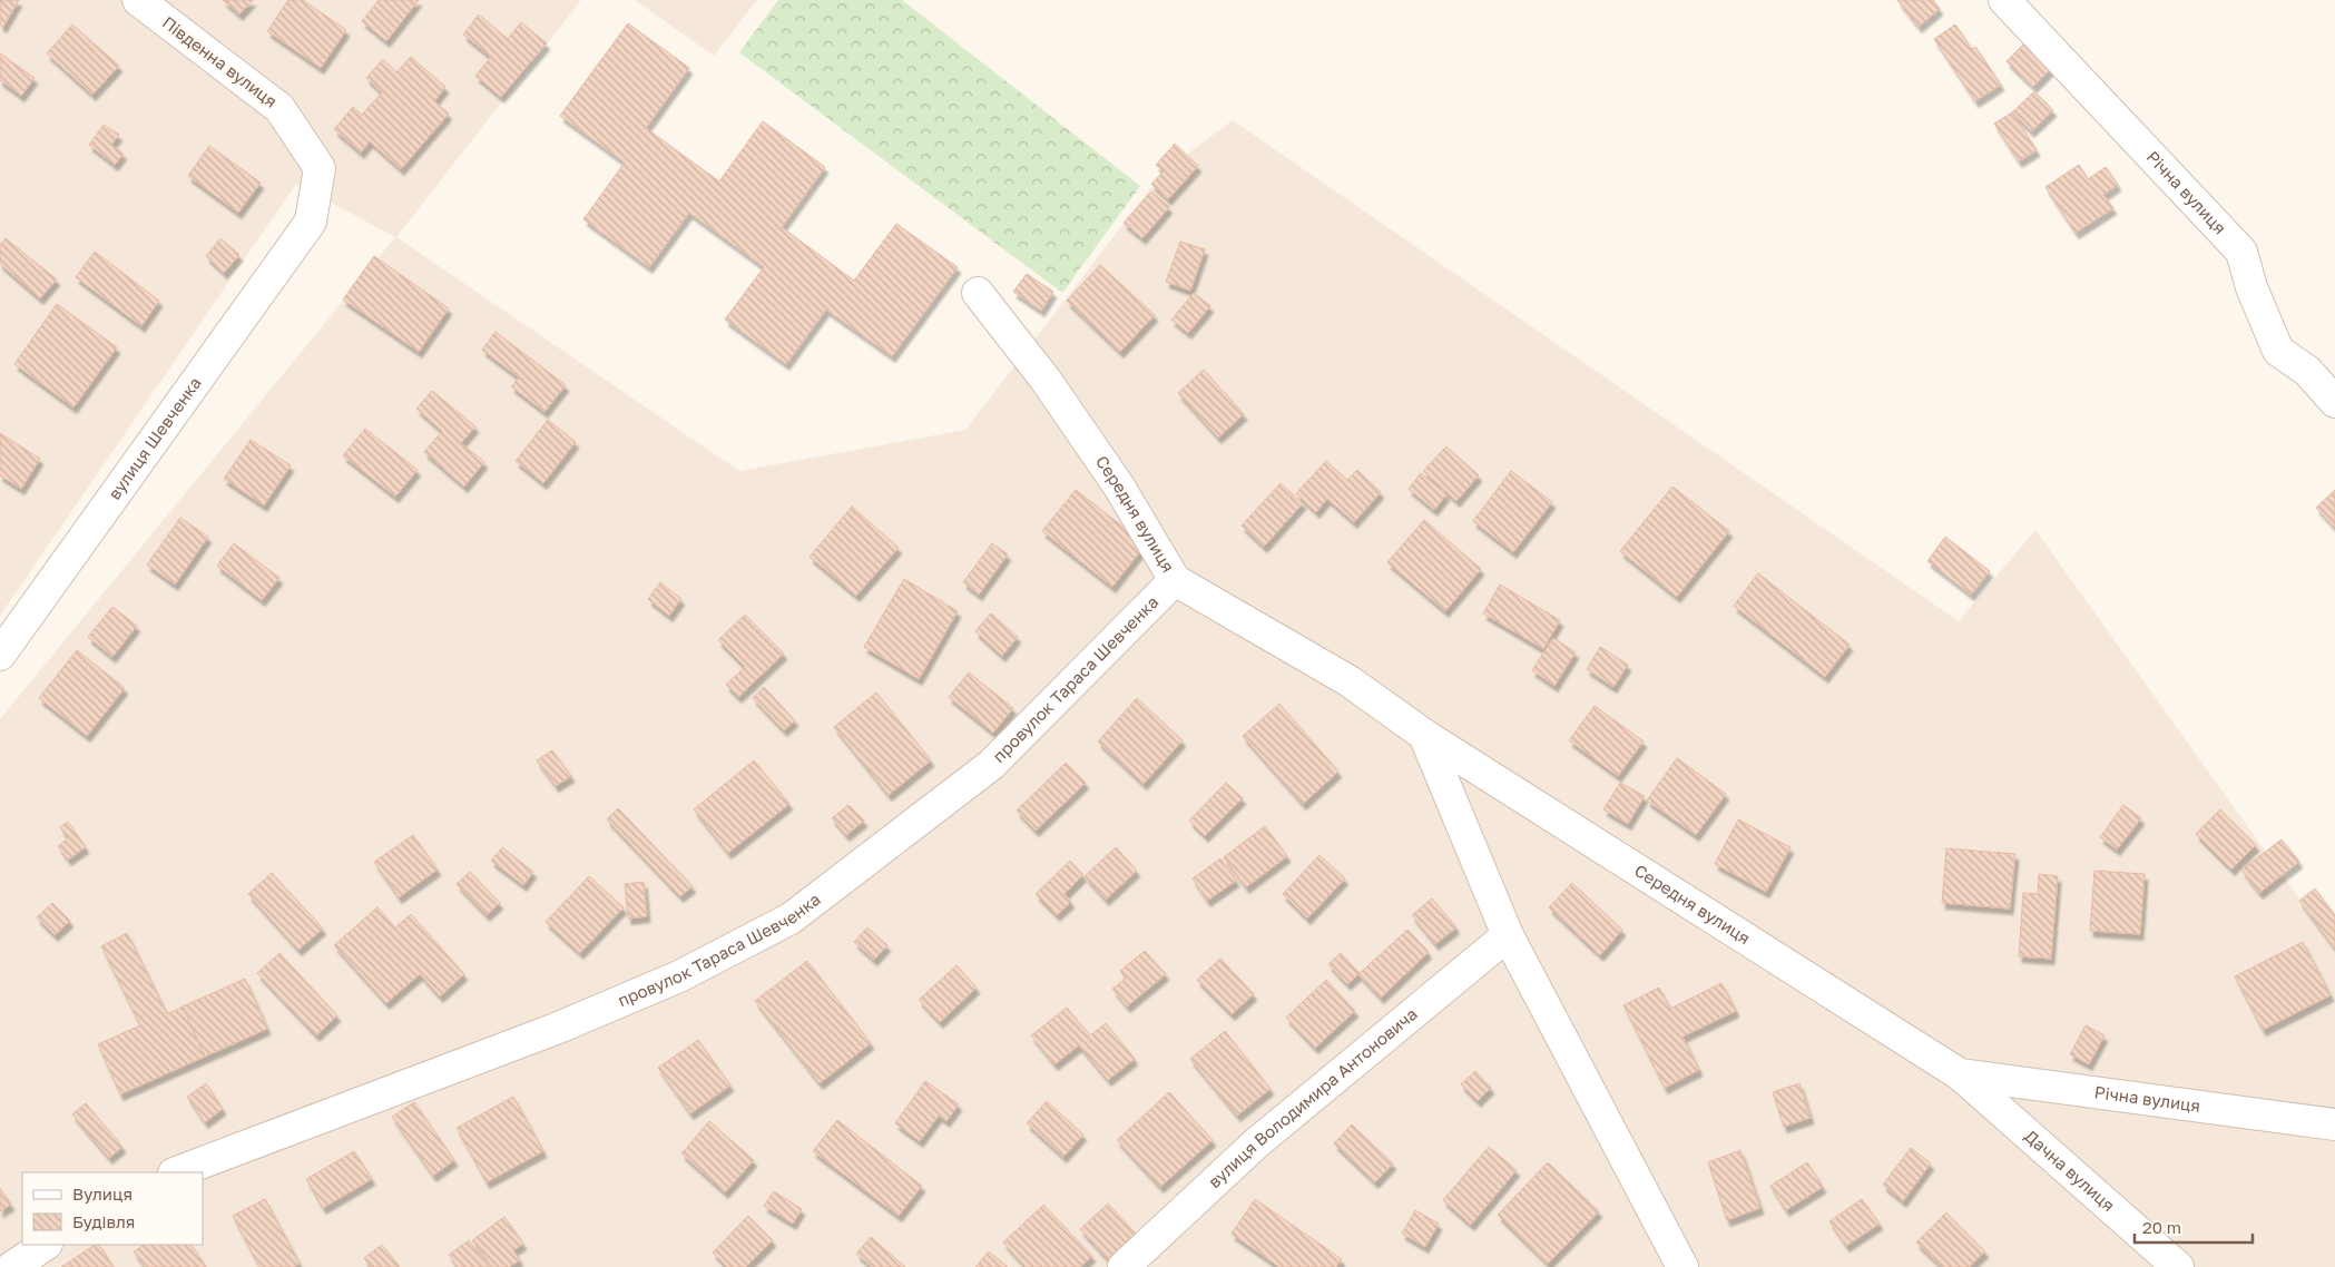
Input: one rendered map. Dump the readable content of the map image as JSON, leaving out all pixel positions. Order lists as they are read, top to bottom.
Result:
{
  "streets": {
    "street": [
      "Південна вулиця",
      "Річна вулиця",
      "вулиця Шевченка",
      "Середня вулиця",
      "провулок Тараса Шевченка",
      "вулиця Володимира Антоновича",
      "Дачна вулиця"
    ]
  },
  "crossings": [
    ["Південна вулиця", "вулиця Шевченка"],
    ["Річна вулиця", "Середня вулиця"],
    ["Річна вулиця", "Дачна вулиця"],
    ["Середня вулиця", "провулок Тараса Шевченка"],
    ["Середня вулиця", "Дачна вулиця"]
  ],
  "legend": ["Вулиця", "Будівля"],
  "scale_bar": "20 m"
}
